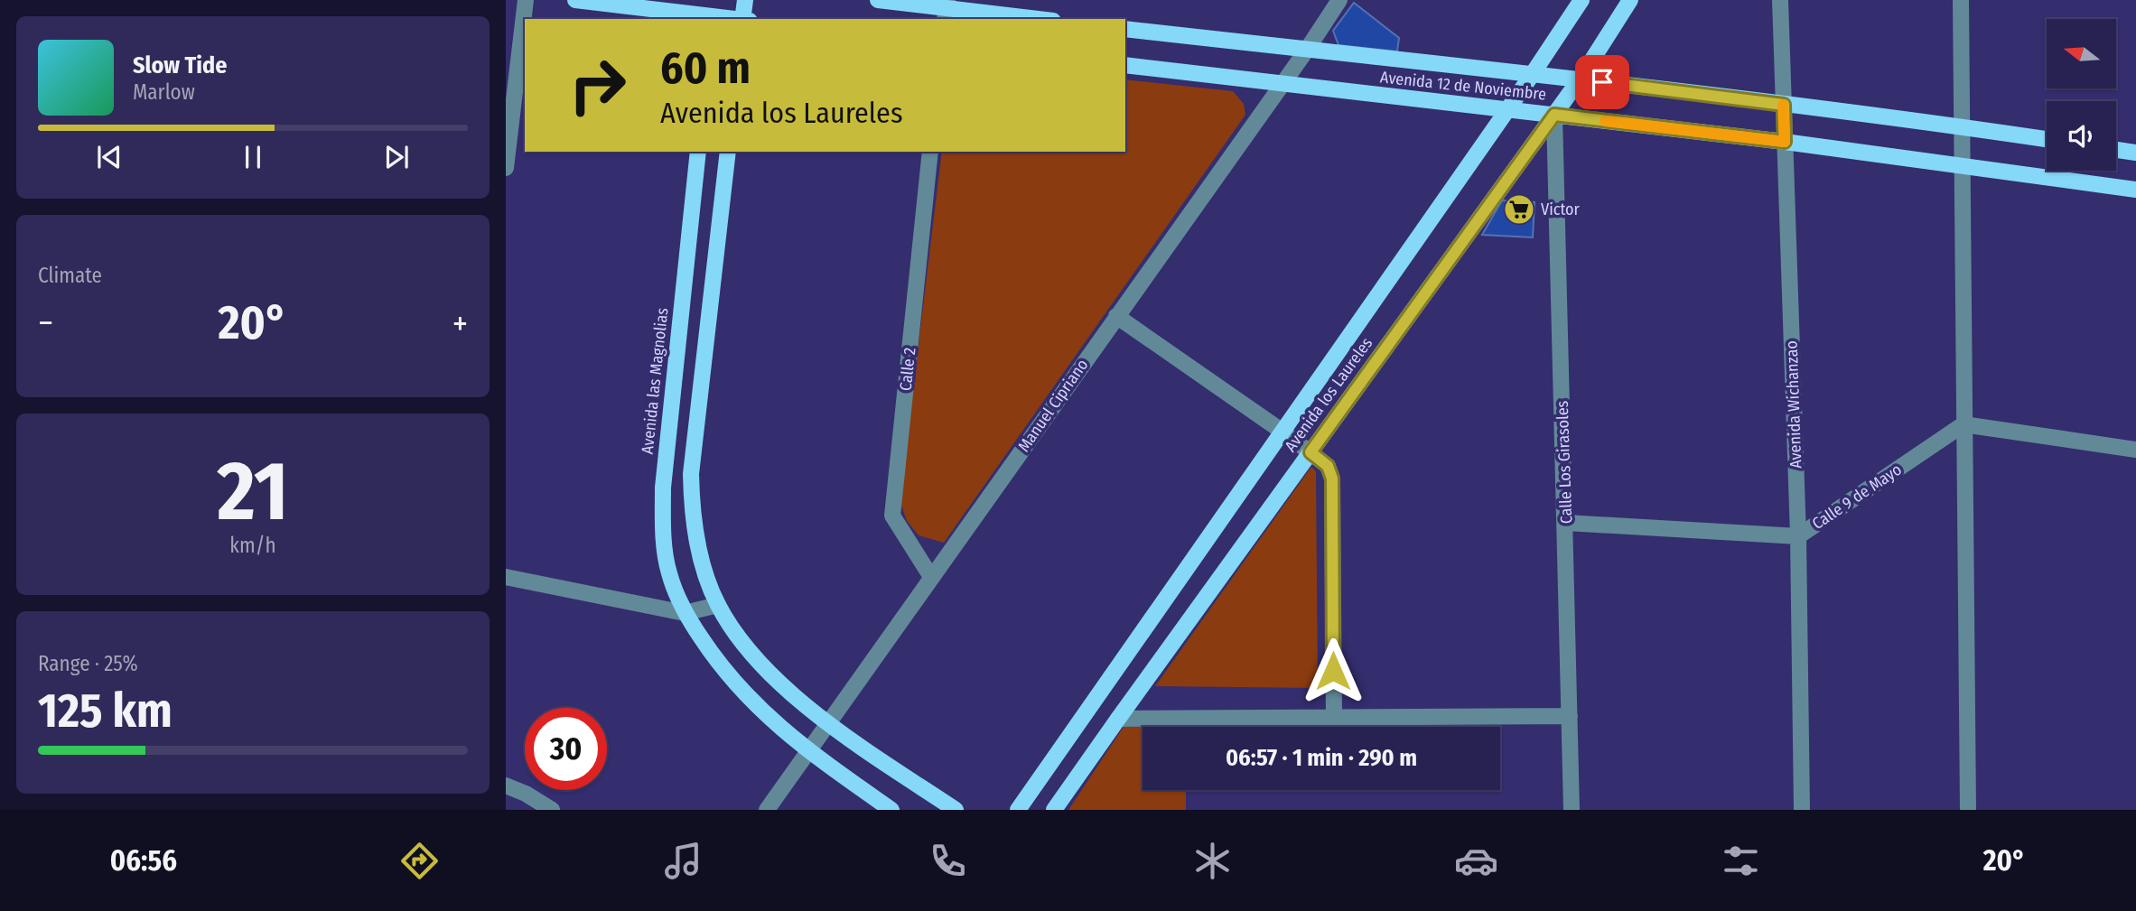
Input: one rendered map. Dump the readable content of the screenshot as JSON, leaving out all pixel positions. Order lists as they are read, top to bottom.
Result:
{
  "streets": {
    "main road": ["Avenida 12 de Noviembre", "Avenida las Magnolias", "Avenida los Laureles"],
    "street": [
      "Calle 2",
      "Avenida Wichanzao",
      "Manuel Cipriano",
      "Calle Los Girasoles",
      "Calle 9 de Mayo"
    ]
  },
  "crossings": [
    ["Avenida 12 de Noviembre", "Avenida los Laureles"],
    ["Avenida 12 de Noviembre", "Avenida Wichanzao"],
    ["Avenida 12 de Noviembre", "Manuel Cipriano"],
    ["Avenida 12 de Noviembre", "Calle Los Girasoles"],
    ["Calle 2", "Manuel Cipriano"],
    ["Avenida las Magnolias", "Manuel Cipriano"],
    ["Avenida los Laureles", "Calle Los Girasoles"],
    ["Avenida Wichanzao", "Calle 9 de Mayo"],
    ["Calle Los Girasoles", "Calle 9 de Mayo"]
  ],
  "places": {
    "supermarket": ["Victor"]
  },
  "north": "left",
  "page": {
    "turn": ["60 m", "Avenida los Laureles"],
    "song": ["Slow Tide", "Marlow"],
    "tile": [
      "Climate",
      ["21", "km/h"],
      ["Range · 25%", "125 km"]
    ],
    "heat": ["−", "20°", "+"],
    "limit": "30",
    "trip": "06:57 · 1 min · 290 m",
    "tabs": ["06:56", "20°"]
  }
}
